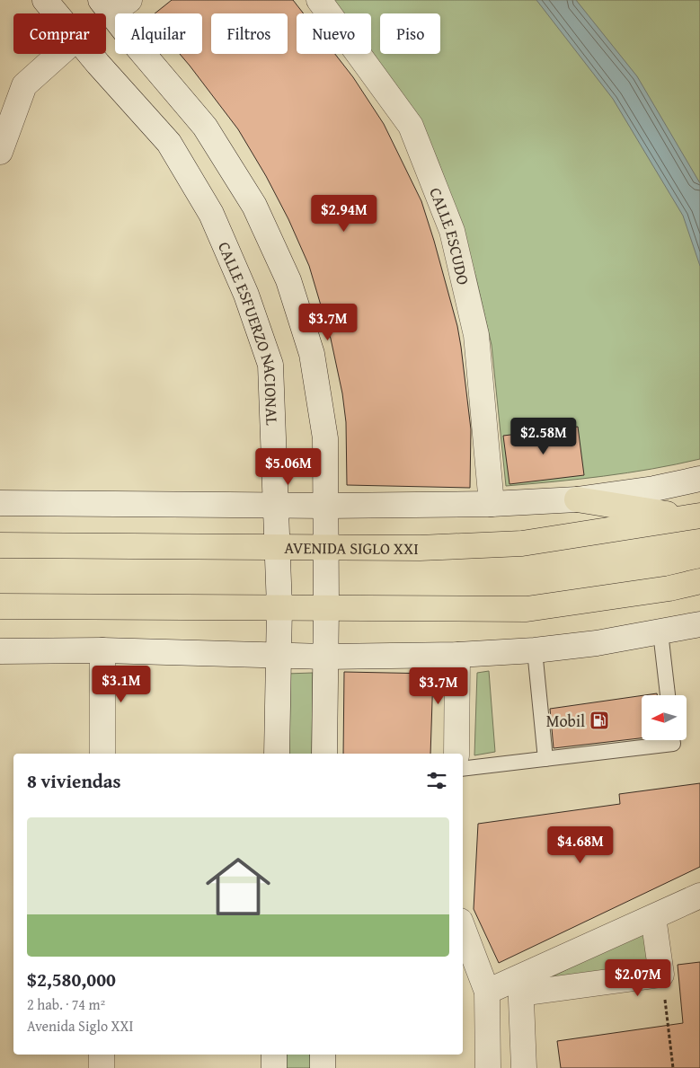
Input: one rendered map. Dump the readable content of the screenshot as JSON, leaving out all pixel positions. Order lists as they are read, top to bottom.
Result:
{
  "streets": {
    "highway": ["AVENIDA SIGLO XXI"],
    "street": ["CALLE ESCUDO", "CALLE ESFUERZO NACIONAL"]
  },
  "crossings": [
    ["CALLE ESFUERZO NACIONAL", "AVENIDA SIGLO XXI"]
  ],
  "places": {
    "fuel station": ["Mobil"]
  },
  "north": "left",
  "page": {
    "chip": [
      "Comprar",
      "Alquilar",
      "Filtros",
      "Nuevo",
      "Piso"
    ],
    "price": [
      "$2.94M",
      "$3.7M",
      "$2.58M",
      "$5.06M",
      "$3.1M",
      "$3.7M",
      "$4.68M",
      "$2.07M"
    ],
    "heading": "8 viviendas",
    "list": [
      {
        "name": "$2,580,000",
        "note": "2 hab. · 74 m² · Avenida Siglo XXI"
      }
    ]
  }
}
